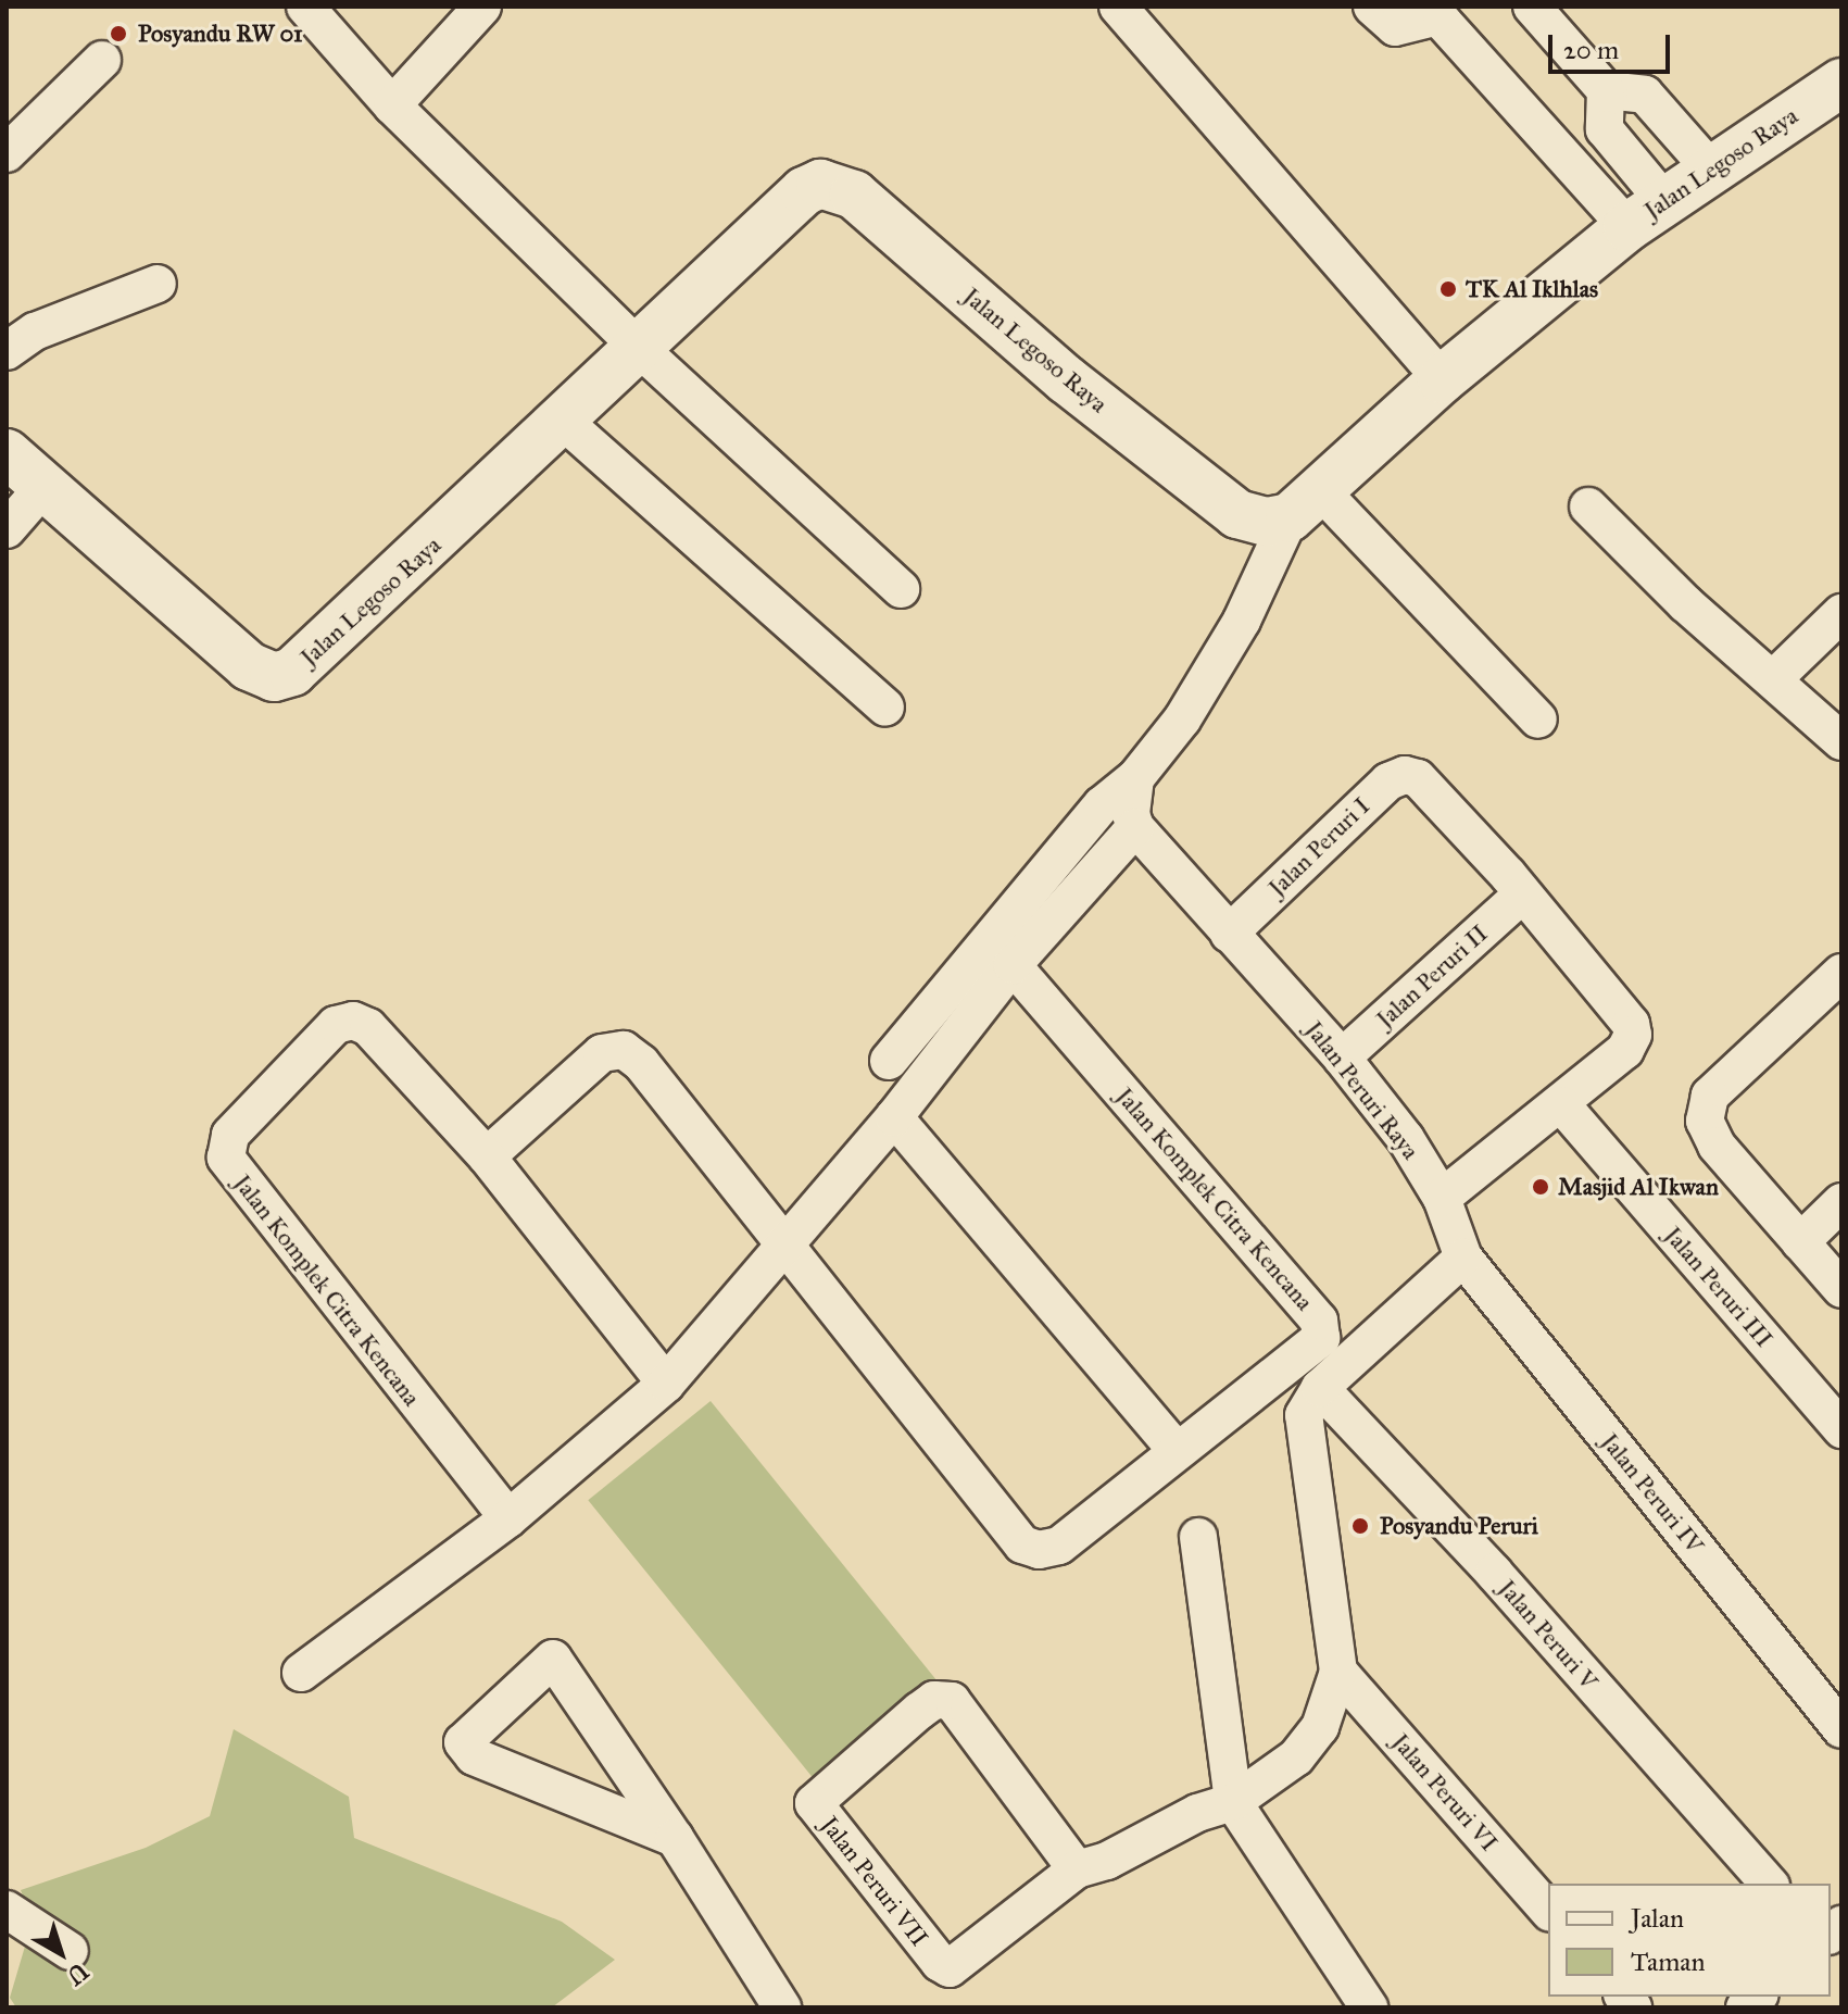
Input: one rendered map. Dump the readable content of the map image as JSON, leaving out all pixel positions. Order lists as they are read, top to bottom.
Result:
{
  "streets": {
    "street": [
      "Jalan Legoso Raya",
      "Jalan Peruri I",
      "Jalan Peruri II",
      "Jalan Peruri Raya",
      "Jalan Komplek Citra Kencana",
      "Jalan Peruri III",
      "Jalan Peruri IV",
      "Jalan Peruri V",
      "Jalan Peruri VI",
      "Jalan Peruri VII"
    ]
  },
  "crossings": [
    ["Jalan Peruri I", "Jalan Peruri II"],
    ["Jalan Peruri I", "Jalan Peruri Raya"],
    ["Jalan Peruri II", "Jalan Peruri Raya"],
    ["Jalan Peruri Raya", "Jalan Peruri IV"]
  ],
  "places": [
    "Posyandu RW 01",
    "TK Al Iklhlas",
    "Masjid Al Ikwan",
    "Posyandu Peruri"
  ],
  "legend": ["Jalan", "Taman"],
  "scale_bar": "20 m",
  "north": "bottom right"
}
